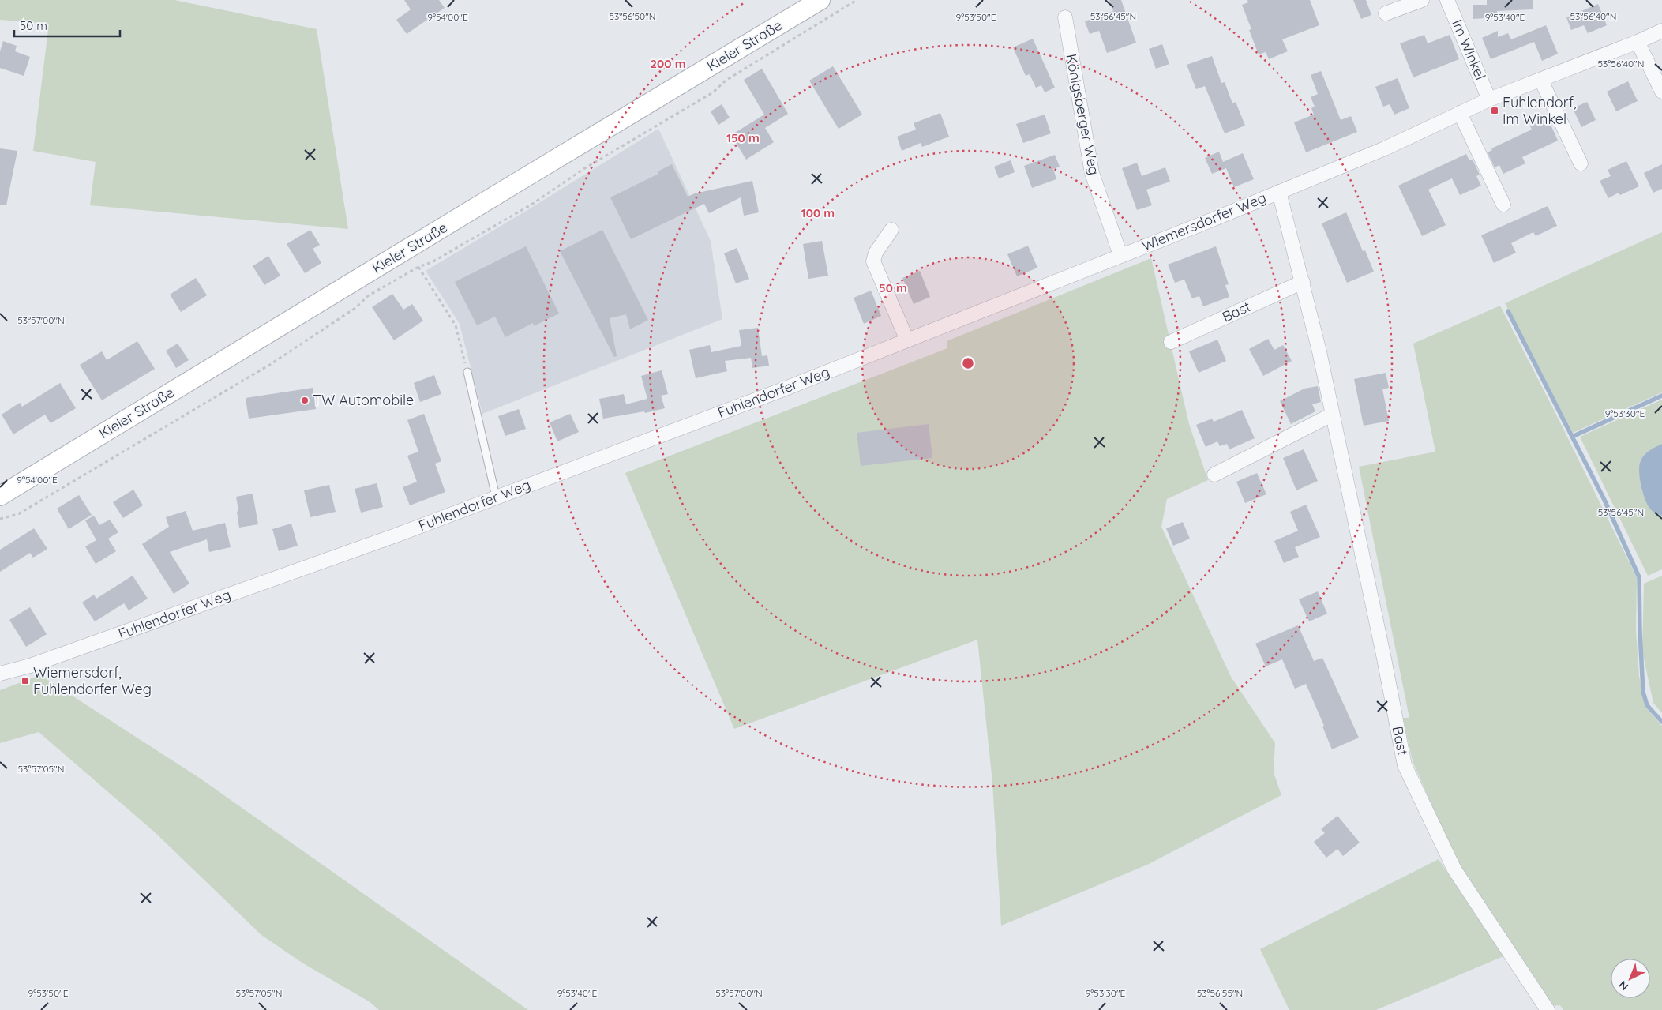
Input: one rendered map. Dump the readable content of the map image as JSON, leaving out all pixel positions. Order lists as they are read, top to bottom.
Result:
{
  "streets": {
    "main road": ["Kieler Straße"],
    "street": [
      "Im Winkel",
      "Königsberger Weg",
      "Wiemersdorfer Weg",
      "Bast",
      "Fuhlendorfer Weg"
    ]
  },
  "crossings": [
    ["Im Winkel", "Wiemersdorfer Weg"],
    ["Königsberger Weg", "Wiemersdorfer Weg"],
    ["Wiemersdorfer Weg", "Bast"],
    ["Wiemersdorfer Weg", "Fuhlendorfer Weg"]
  ],
  "places": {
    "transit": ["Fuhlendorf, Im Winkel", "Wiemersdorf, Fuhlendorfer Weg"],
    "other": ["TW Automobile"]
  },
  "scale_bar": "50 m",
  "north": "bottom left",
  "coordinates": [
    "53°56'50\"N",
    "53°56'45\"N",
    "53°56'40\"N",
    "9°54'00\"E",
    "9°53'50\"E",
    "9°53'40\"E",
    "53°57'00\"N",
    "9°53'30\"E",
    "53°57'05\"N",
    "53°56'55\"N"
  ],
  "rings": [
    "200 m",
    "150 m",
    "100 m",
    "50 m"
  ]
}
